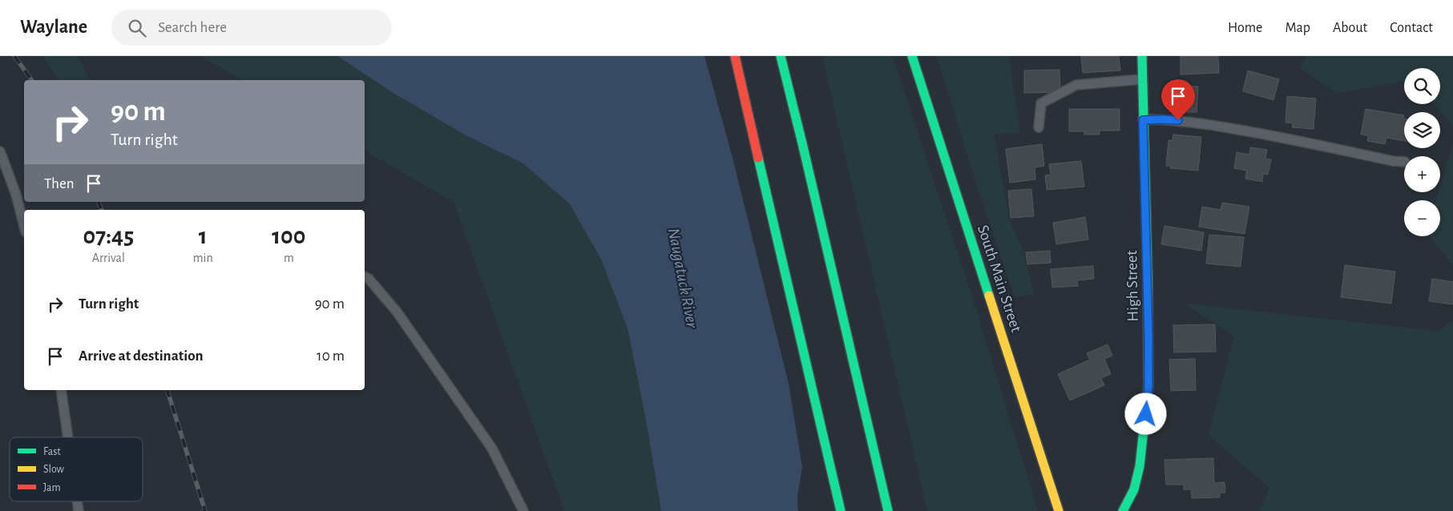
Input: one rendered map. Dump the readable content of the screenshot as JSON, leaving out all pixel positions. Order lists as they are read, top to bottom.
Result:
{
  "streets": {
    "main road": ["South Main Street", "High Street"]
  },
  "water": ["Naugatuck River"],
  "legend": ["Fast", "Slow", "Jam"],
  "page": {
    "header": "Waylane",
    "search": "Search here",
    "nav": [
      "Home",
      "Map",
      "About",
      "Contact"
    ],
    "map_buttons": ["+", "−"],
    "turn": ["90 m", "Turn right"],
    "then": "Then",
    "eta": [
      "07:45",
      "Arrival",
      "1",
      "min",
      "100",
      "m"
    ],
    "list": [
      {
        "name": "Turn right",
        "value": "90 m"
      },
      {
        "name": "Arrive at destination",
        "value": "10 m"
      }
    ]
  }
}
